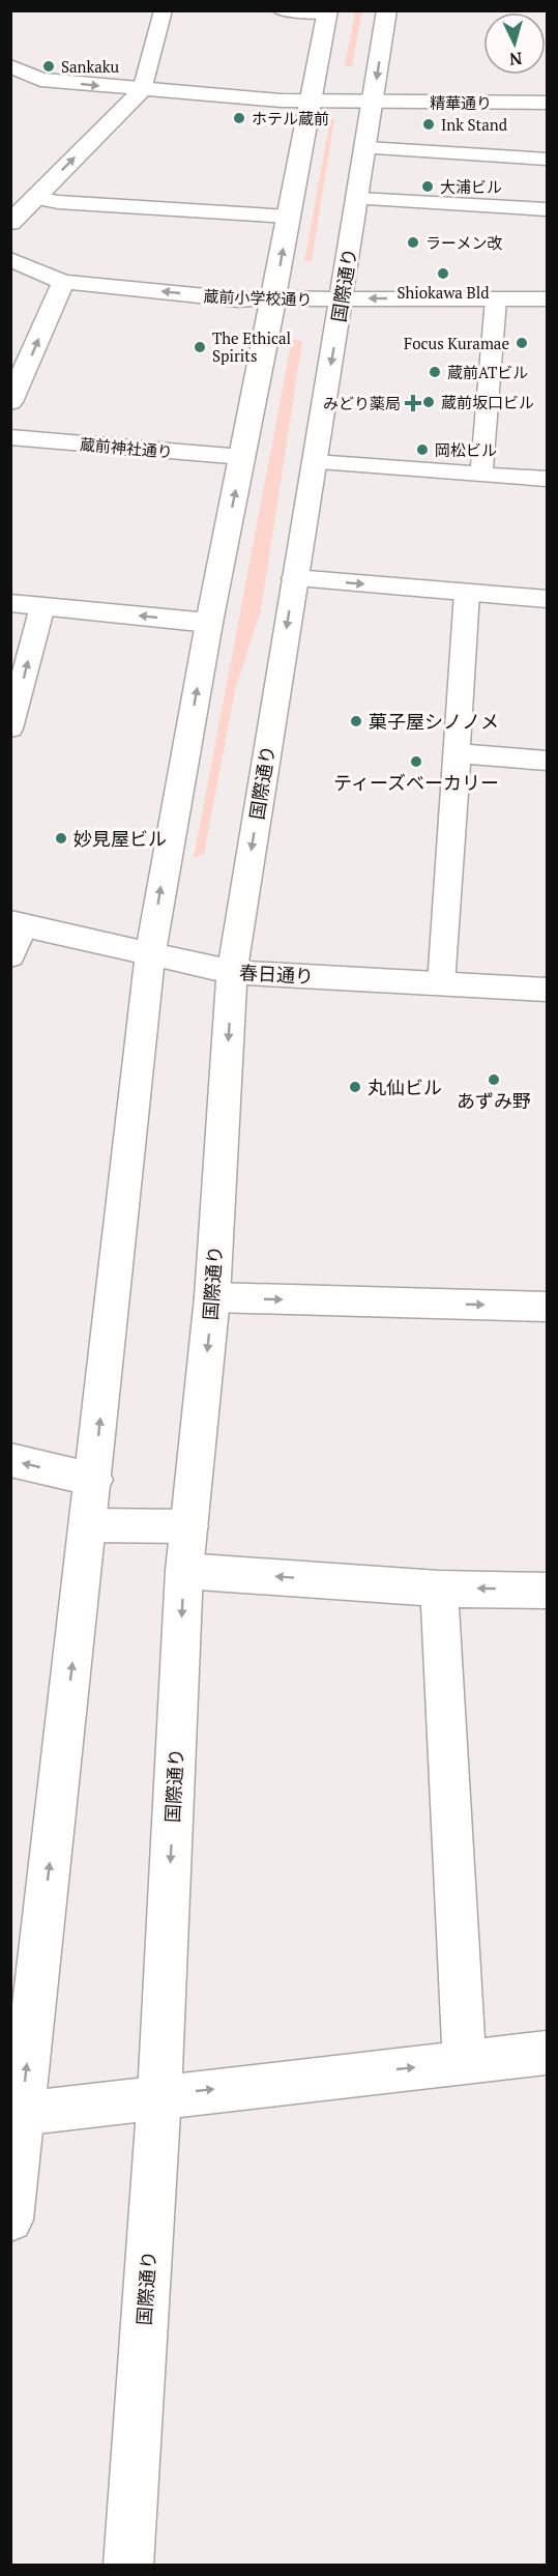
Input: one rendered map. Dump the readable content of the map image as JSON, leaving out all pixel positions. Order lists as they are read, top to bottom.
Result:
{
  "streets": {
    "main road": [
      "精華通り",
      "国際通り",
      "蔵前小学校通り",
      "蔵前神社通り",
      "春日通り"
    ]
  },
  "crossings": [
    ["精華通り", "国際通り"],
    ["国際通り", "蔵前小学校通り"],
    ["国際通り", "春日通り"]
  ],
  "places": {
    "other": [
      "Sankaku",
      "ホテル蔵前",
      "Ink Stand",
      "大浦ビル",
      "ラーメン改",
      "Shiokawa Bld",
      "Focus Kuramae",
      "The Ethical Spirits",
      "蔵前ATビル",
      "蔵前坂口ビル",
      "岡松ビル",
      "菓子屋シノノメ",
      "ティーズベーカリー",
      "妙見屋ビル",
      "あずみ野",
      "丸仙ビル"
    ],
    "health": ["みどり薬局"]
  },
  "north": "bottom"
}
